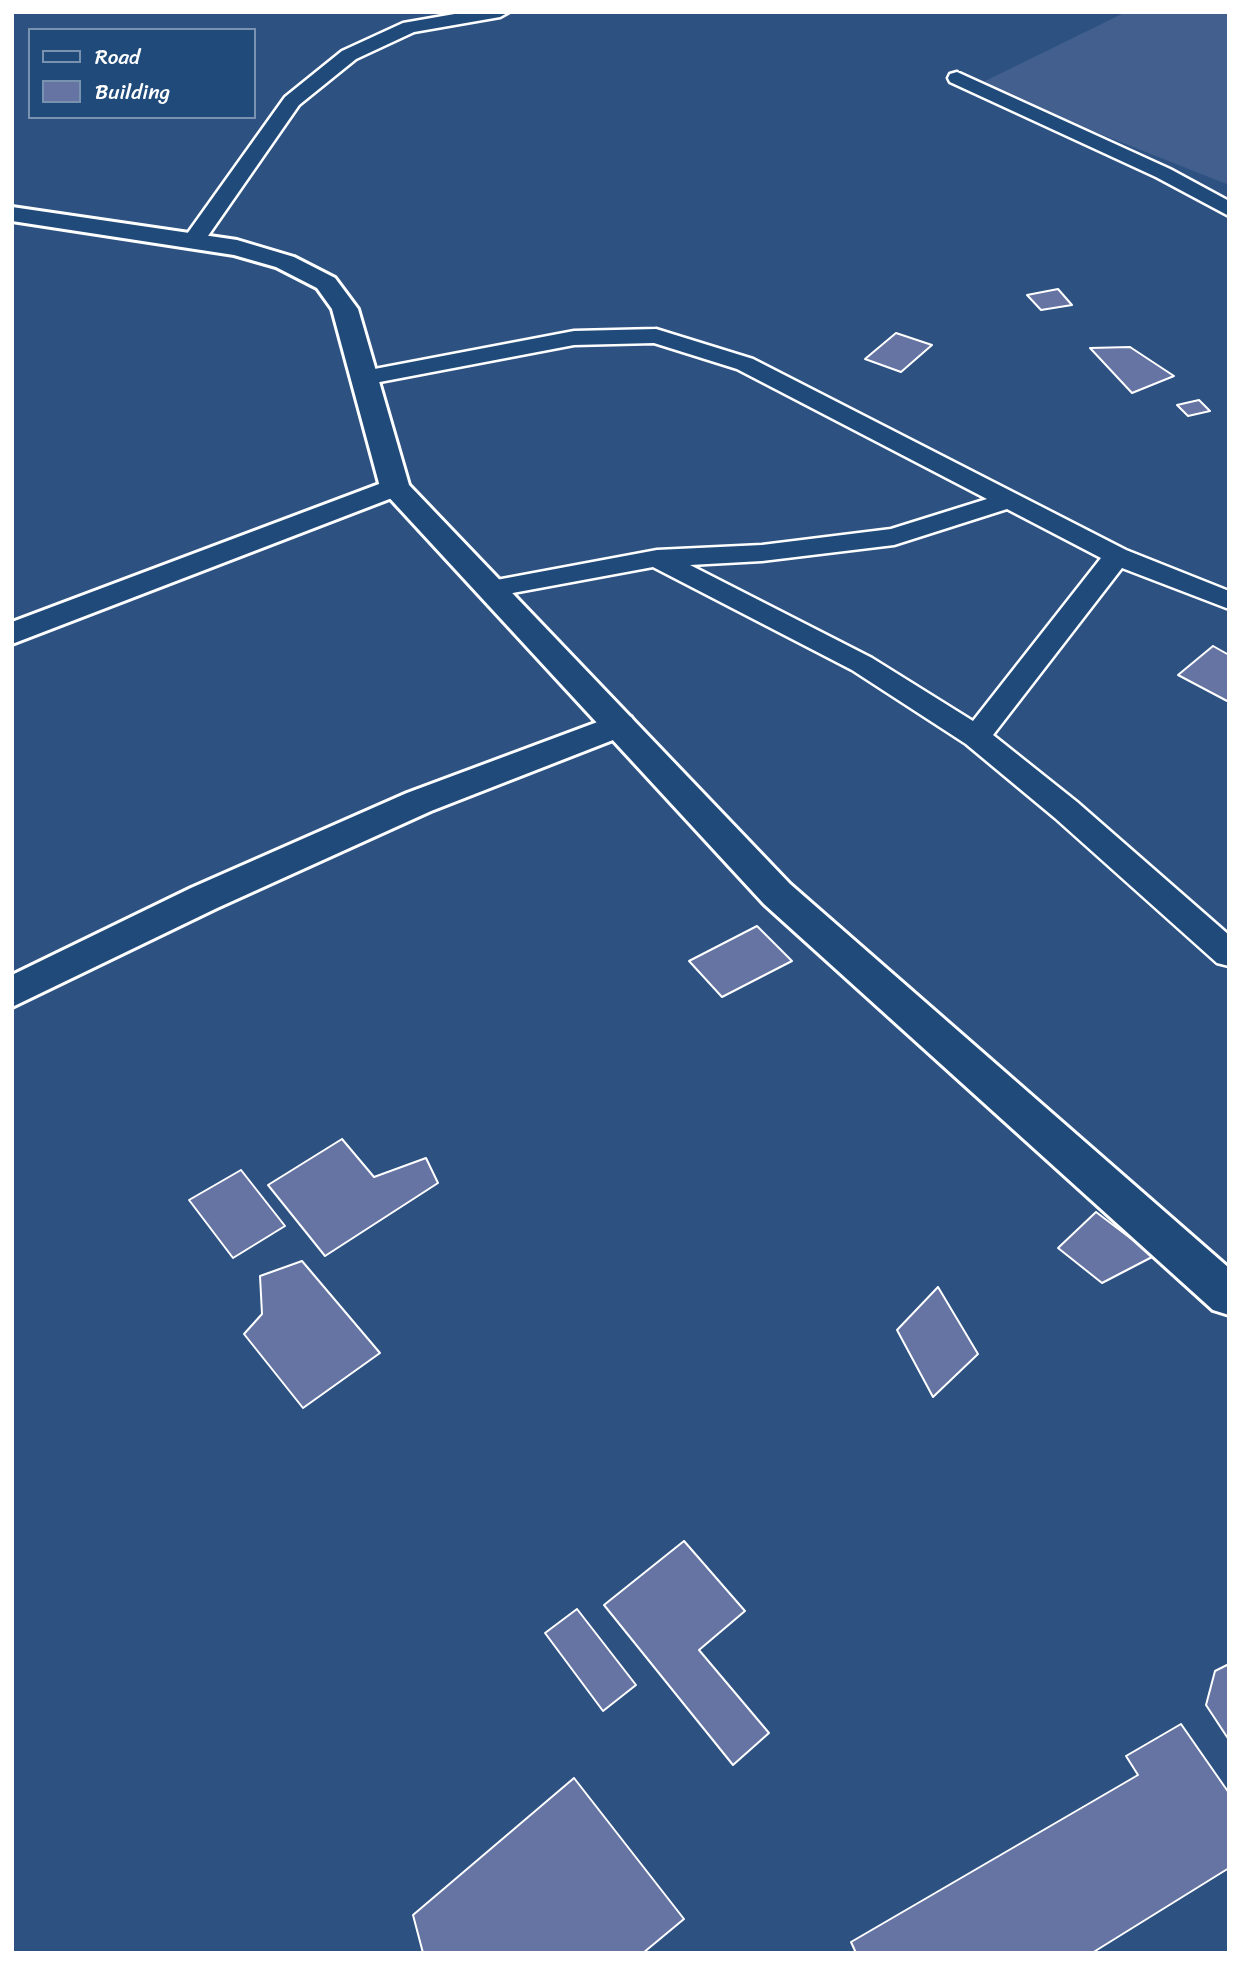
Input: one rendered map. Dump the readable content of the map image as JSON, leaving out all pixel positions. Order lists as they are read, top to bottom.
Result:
{
  "legend": ["Road", "Building"]
}
